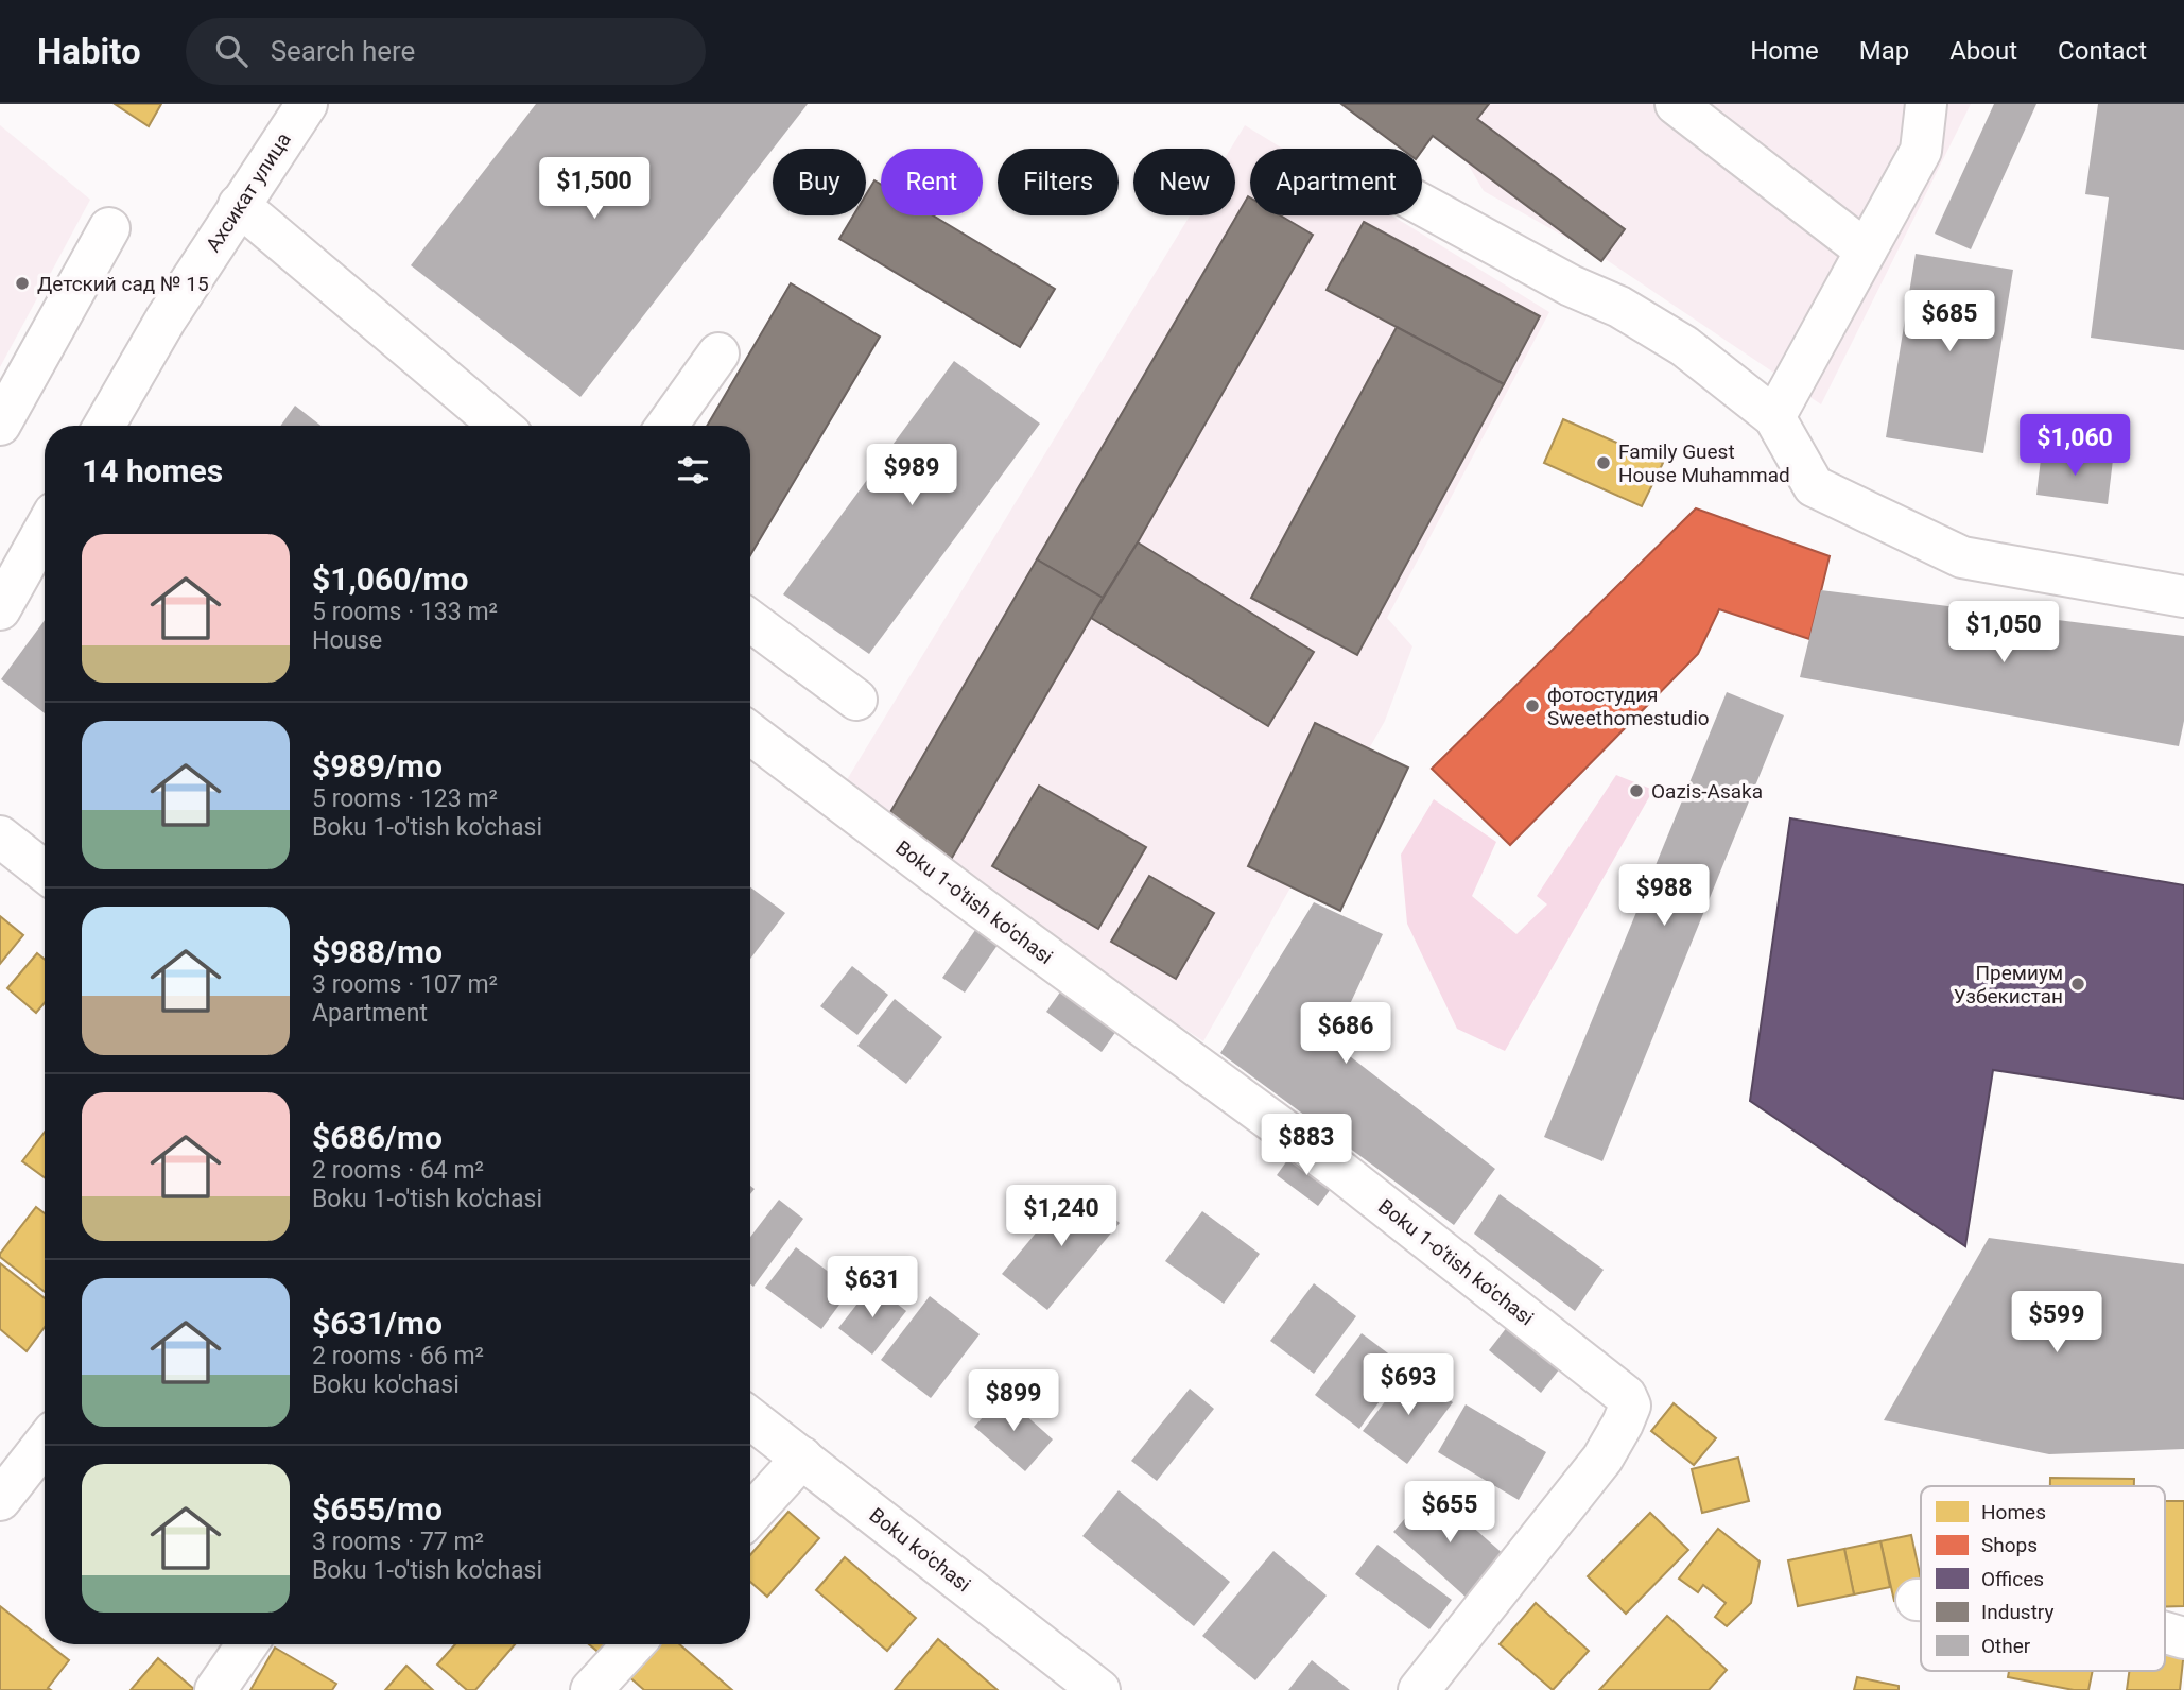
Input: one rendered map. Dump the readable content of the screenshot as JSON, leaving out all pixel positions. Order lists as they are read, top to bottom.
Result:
{
  "streets": {
    "street": ["Ахсикат улица", "Boku 1-o'tish ko'chasi", "Boku ko'chasi"]
  },
  "places": [
    "Детский сад № 15",
    "Family Guest House Muhammad",
    "фотостудия Sweethomestudio",
    "Oazis-Asaka",
    "Премиум Узбекистан"
  ],
  "legend": [
    "Homes",
    "Shops",
    "Offices",
    "Industry",
    "Other"
  ],
  "page": {
    "header": "Habito",
    "search": "Search here",
    "nav": [
      "Home",
      "Map",
      "About",
      "Contact"
    ],
    "chip": [
      "Buy",
      "Rent",
      "Filters",
      "New",
      "Apartment"
    ],
    "price": [
      "$1,500",
      "$685",
      "$1,060",
      "$989",
      "$1,050",
      "$988",
      "$686",
      "$883",
      "$1,240",
      "$631",
      "$599",
      "$693",
      "$899",
      "$655"
    ],
    "heading": "14 homes",
    "list": [
      {
        "name": "$1,060/mo",
        "note": "5 rooms · 133 m² · House"
      },
      {
        "name": "$989/mo",
        "note": "5 rooms · 123 m² · Boku 1-o'tish ko'chasi"
      },
      {
        "name": "$988/mo",
        "note": "3 rooms · 107 m² · Apartment"
      },
      {
        "name": "$686/mo",
        "note": "2 rooms · 64 m² · Boku 1-o'tish ko'chasi"
      },
      {
        "name": "$631/mo",
        "note": "2 rooms · 66 m² · Boku ko'chasi"
      },
      {
        "name": "$655/mo",
        "note": "3 rooms · 77 m² · Boku 1-o'tish ko'chasi"
      }
    ]
  }
}
